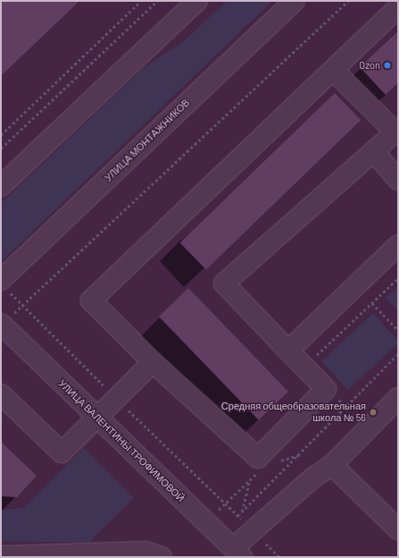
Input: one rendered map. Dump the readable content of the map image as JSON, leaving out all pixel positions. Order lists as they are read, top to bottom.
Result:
{
  "streets": {
    "street": ["УЛИЦА МОНТАЖНИКОВ", "УЛИЦА ВАЛЕНТИНЫ ТРОФИМОВОЙ"]
  },
  "places": ["Ozon", "Средняя общеобразовательная школа № 56"]
}
